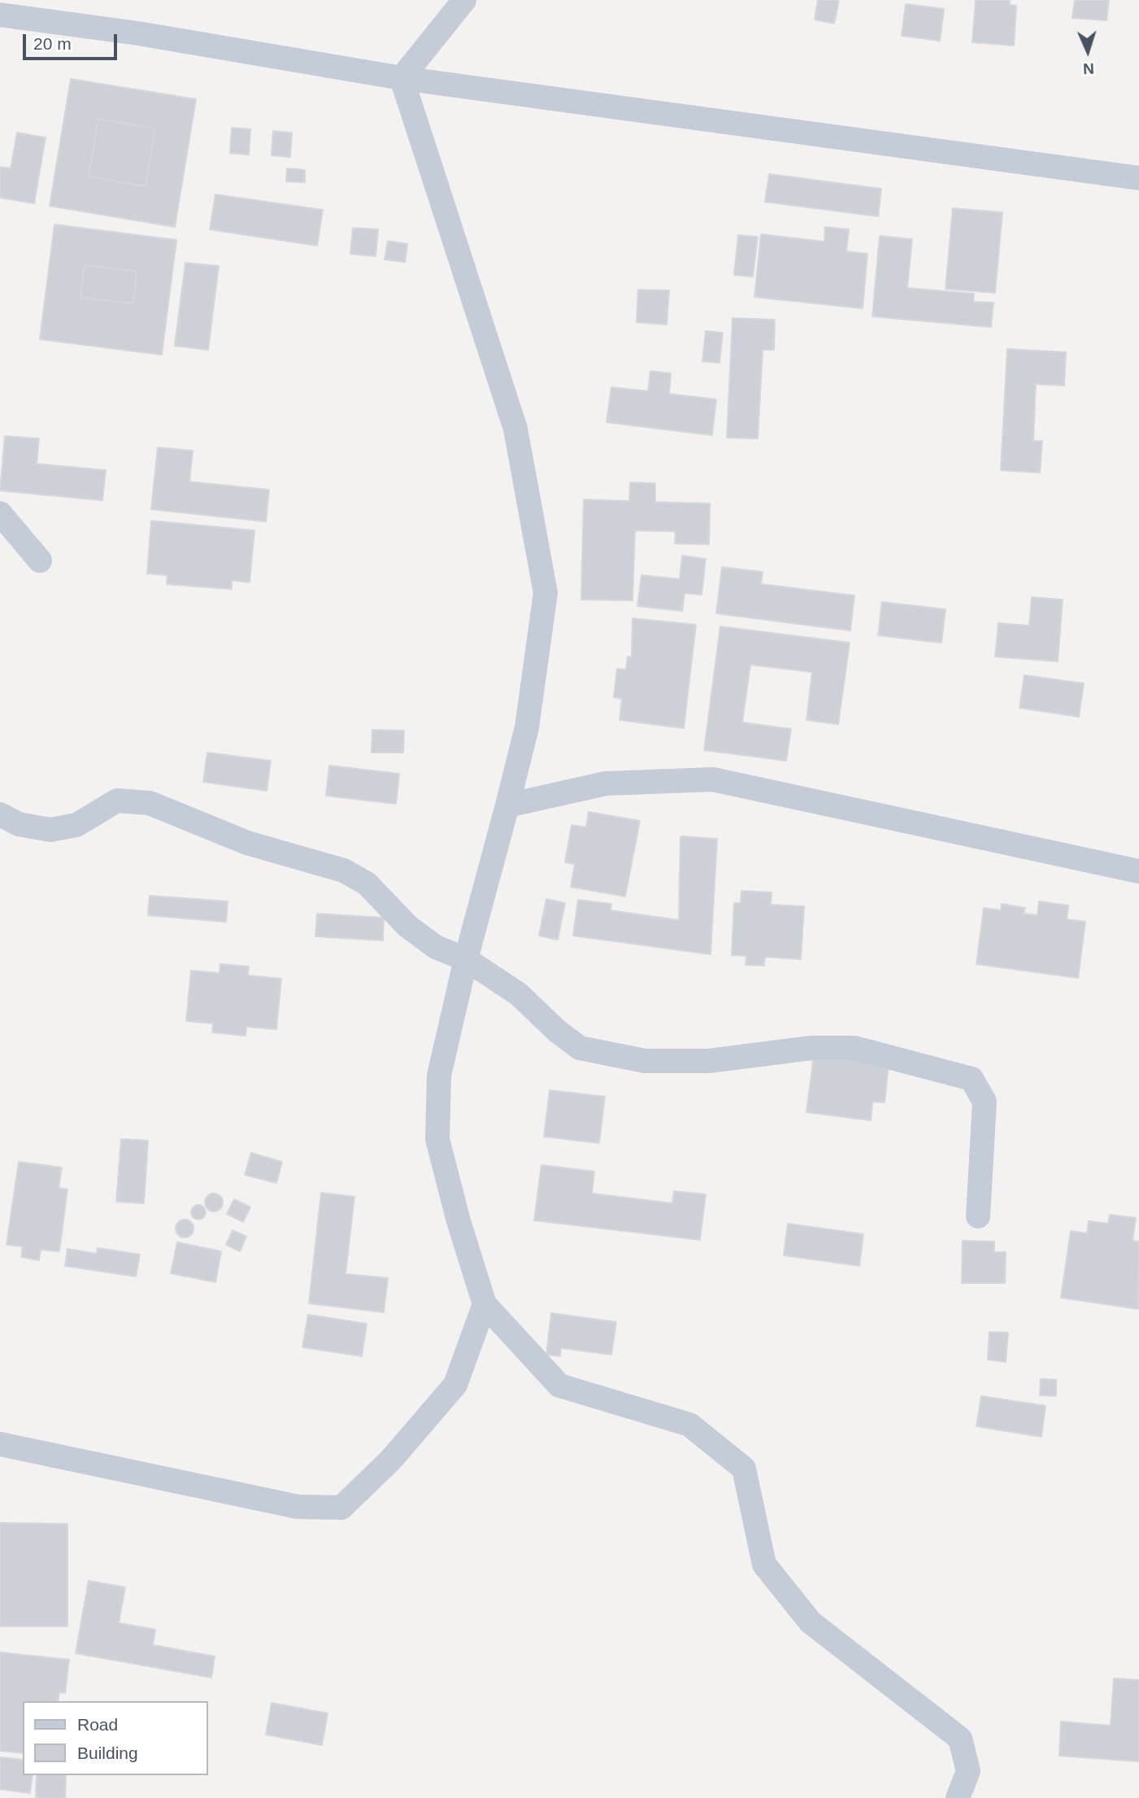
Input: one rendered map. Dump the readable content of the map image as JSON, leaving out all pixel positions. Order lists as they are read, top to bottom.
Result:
{
  "legend": ["Road", "Building"],
  "scale_bar": "20 m",
  "north": "bottom"
}
